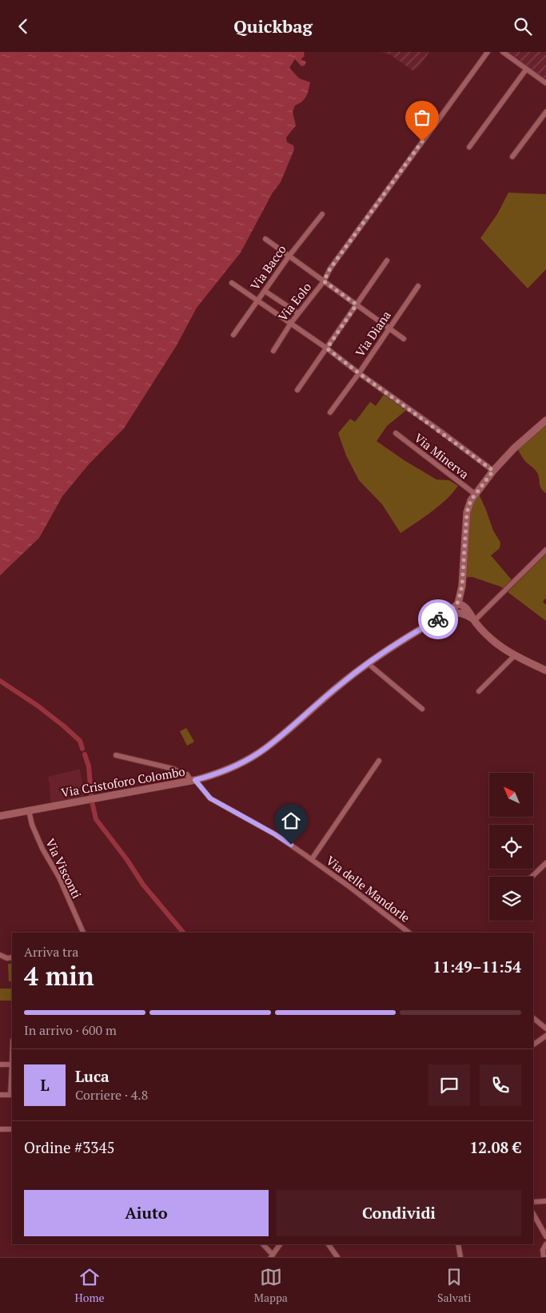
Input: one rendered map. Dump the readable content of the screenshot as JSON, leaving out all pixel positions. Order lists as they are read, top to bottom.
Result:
{
  "streets": {
    "main road": ["Via Cristoforo Colombo"],
    "street": [
      "Via Bacco",
      "Via Eolo",
      "Via Diana",
      "Via Minerva",
      "Via Visconti",
      "Via delle Mandorle"
    ]
  },
  "crossings": [
    ["Via Cristoforo Colombo", "Via Visconti"],
    ["Via Cristoforo Colombo", "Via delle Mandorle"]
  ],
  "north": "top left",
  "page": {
    "header": "Quickbag",
    "heading": ["4 min", "Arriva tra", "11:49–11:54"],
    "panel": [
      "Luca",
      "Corriere · 4.8",
      "Ordine #3345",
      "12.08 €"
    ],
    "bar": "In arrivo · 600 m",
    "round": "L",
    "buttons": ["Aiuto", "Condividi"],
    "tabs": ["Home", "Mappa", "Salvati"]
  }
}
